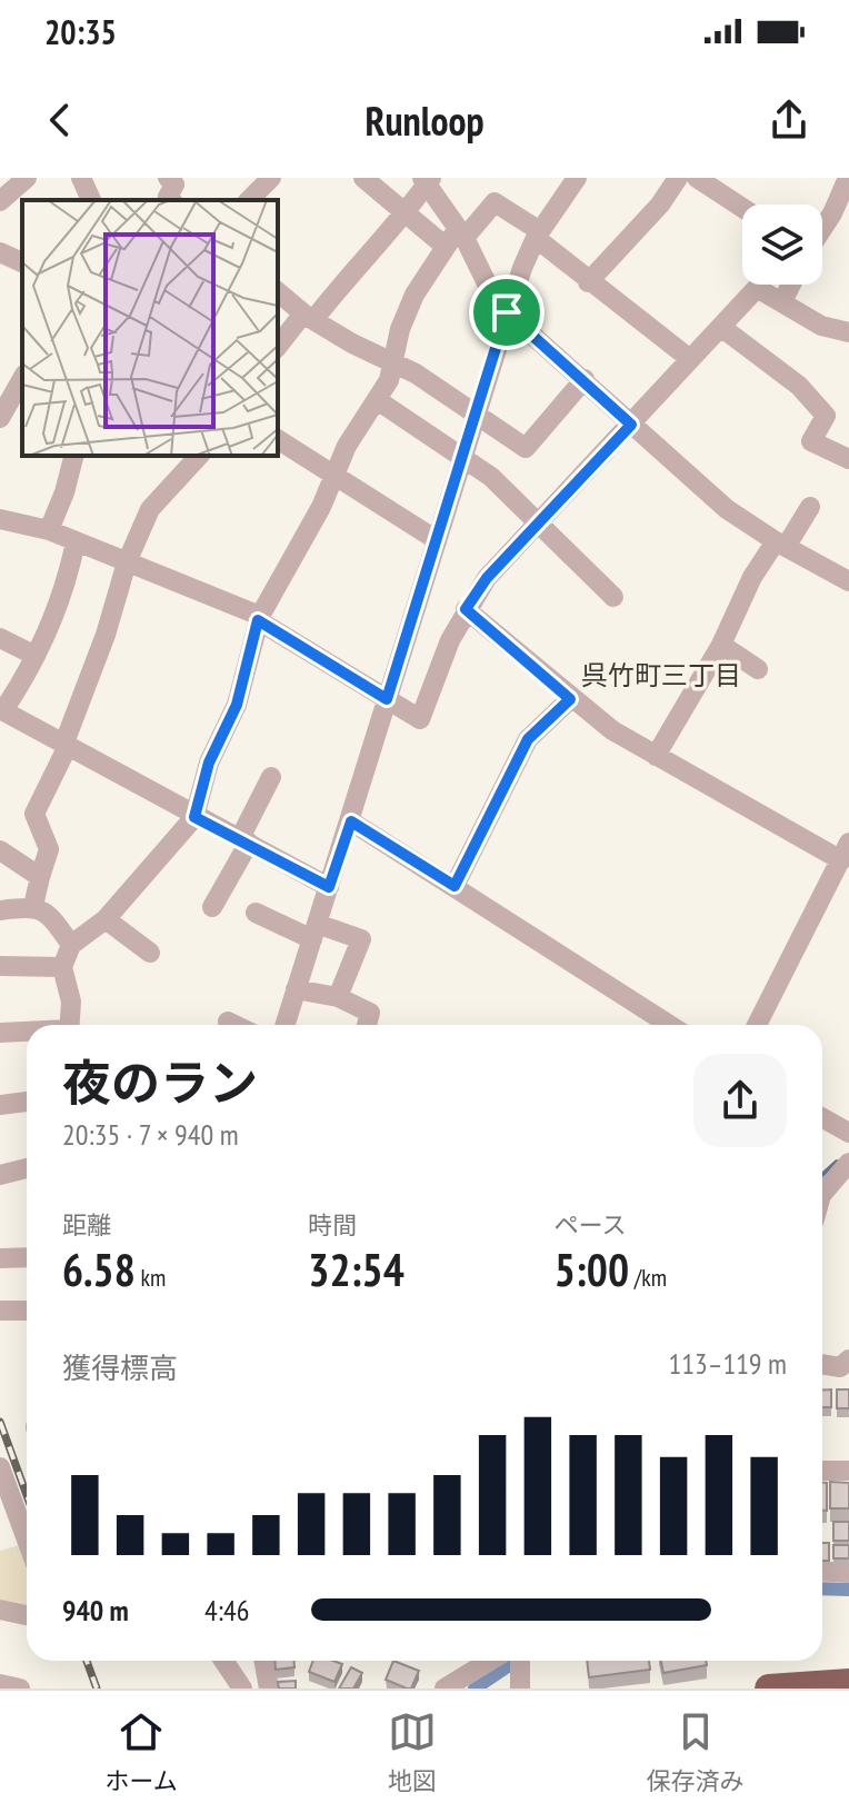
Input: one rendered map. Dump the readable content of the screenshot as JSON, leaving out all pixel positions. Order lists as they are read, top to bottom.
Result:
{
  "districts": ["呉竹町三丁目"],
  "page": {
    "status": "20:35",
    "header": "Runloop",
    "heading": ["夜のラン", "20:35 · 7 × 940 m"],
    "stats": [
      ["距離", "6.58 km"],
      ["時間", "32:54"],
      ["ペース", "5:00 /km"]
    ],
    "chart": ["獲得標高", "113–119 m"],
    "list": [
      {
        "name": "940 m",
        "note": "4:46"
      }
    ],
    "tabs": ["ホーム", "地図", "保存済み"]
  }
}
